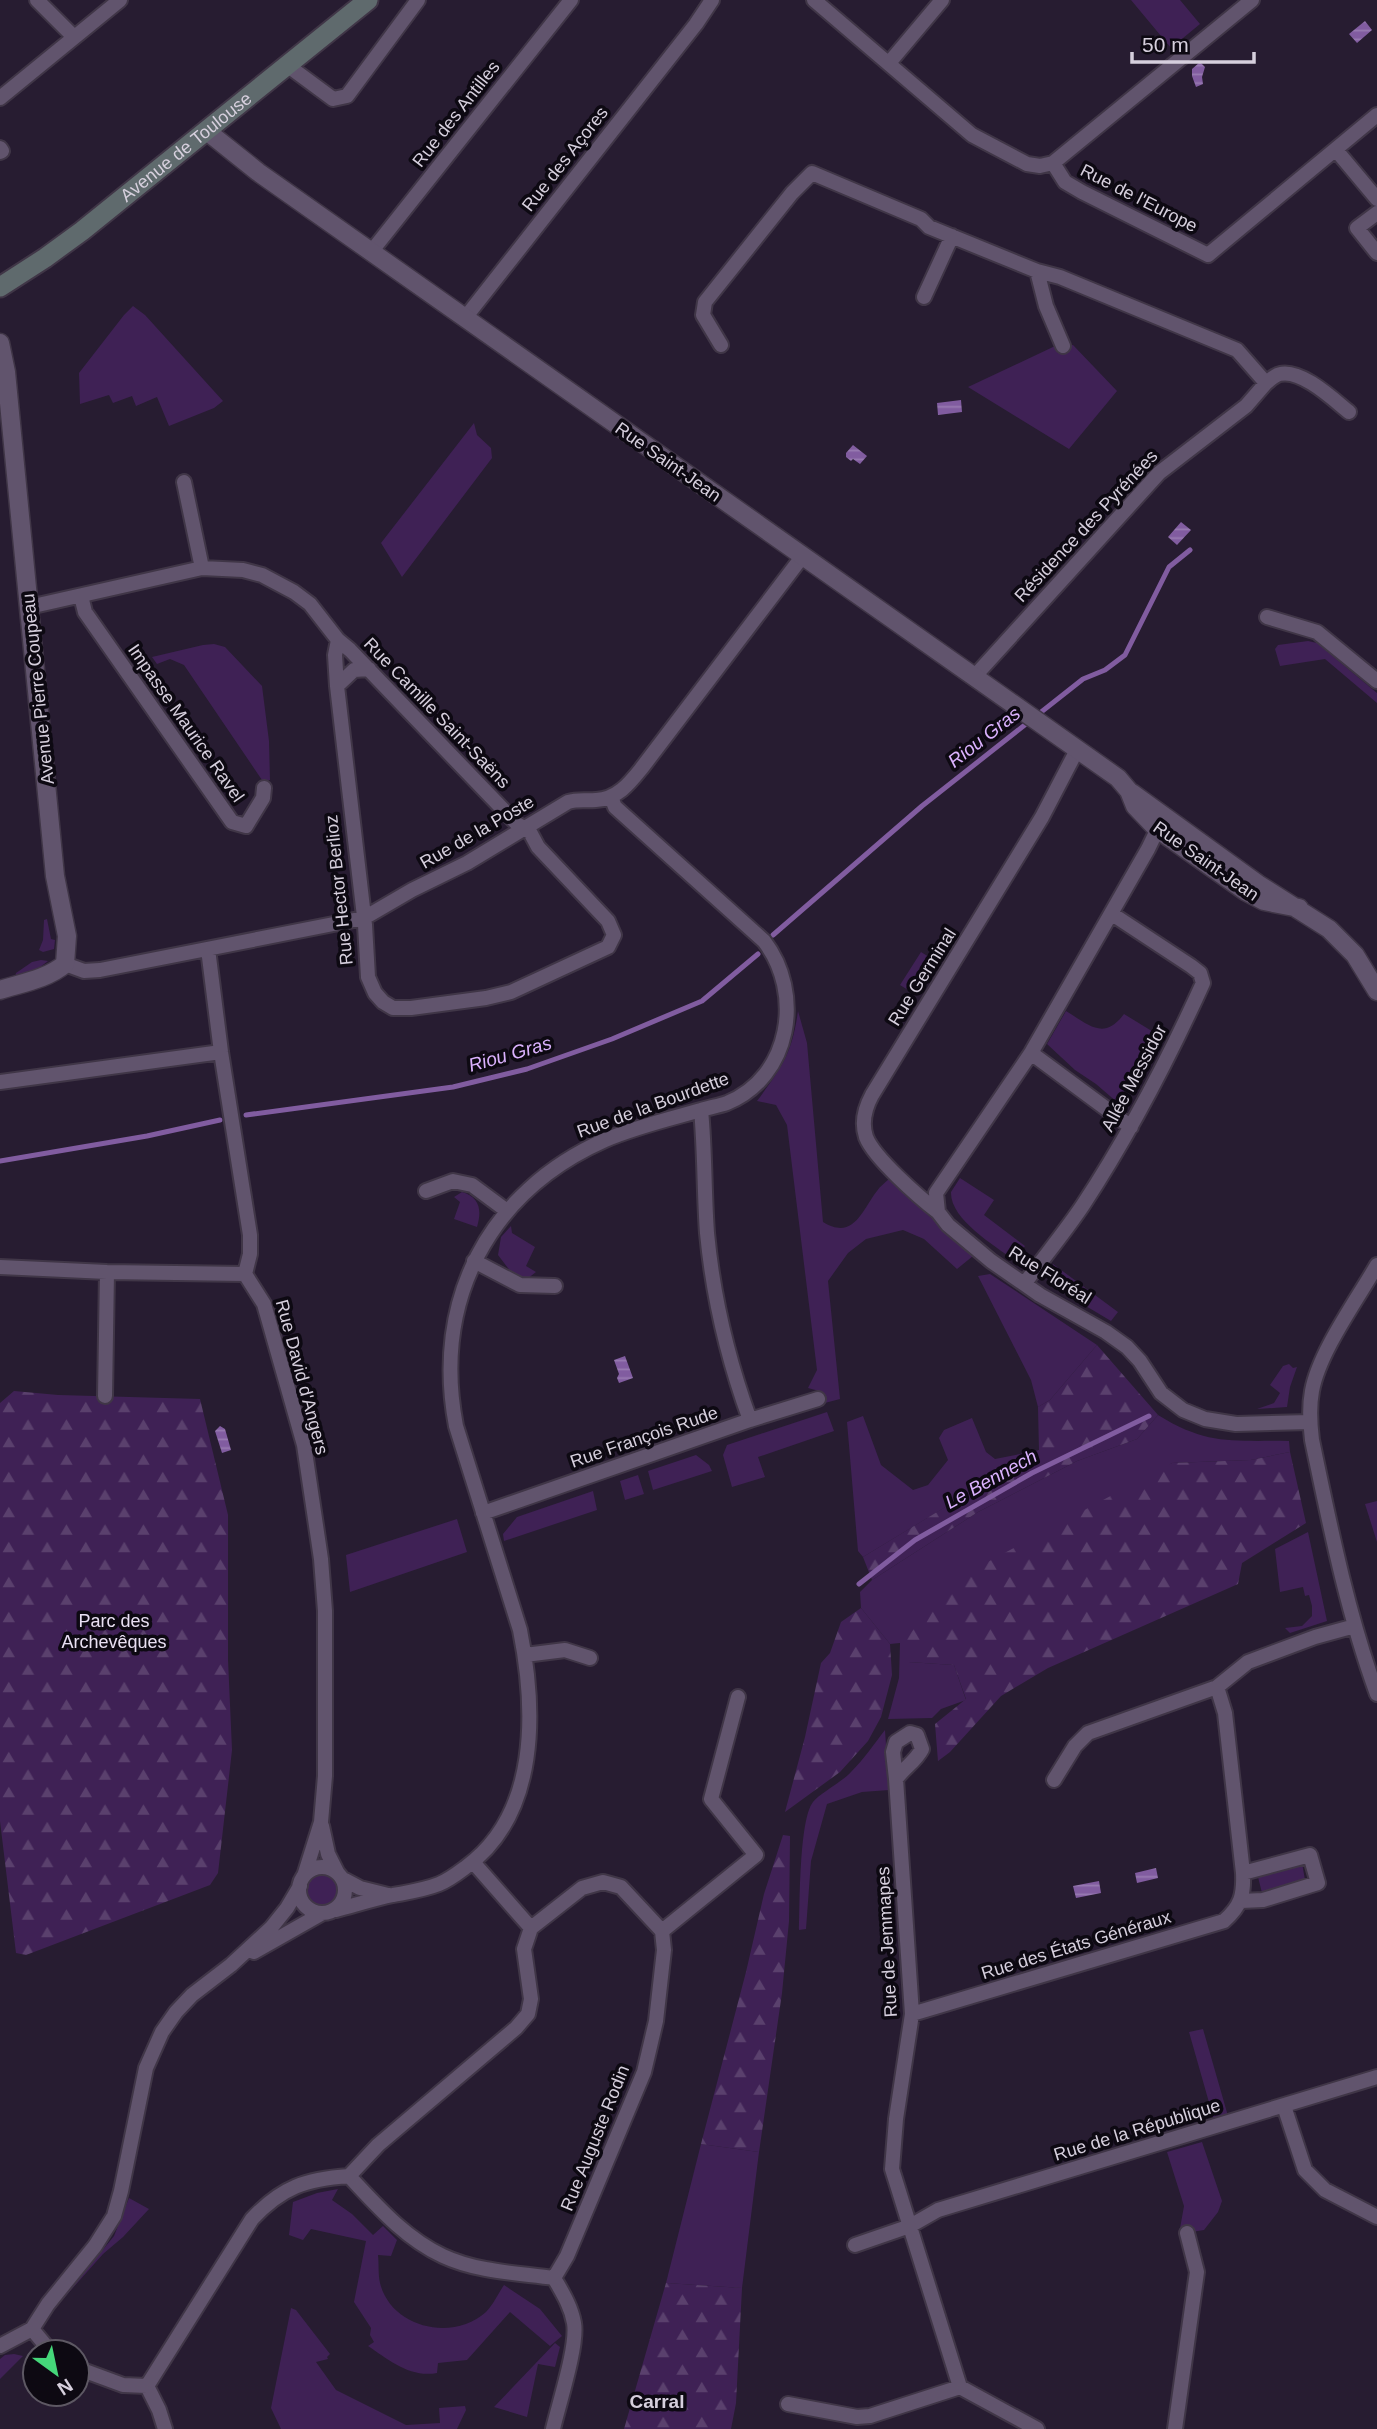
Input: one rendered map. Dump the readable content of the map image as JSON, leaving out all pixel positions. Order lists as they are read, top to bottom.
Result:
{
  "streets": {
    "main road": ["Avenue de Toulouse"],
    "street": [
      "Rue des Antilles",
      "Rue des Açores",
      "Rue de l'Europe",
      "Rue Saint-Jean",
      "Résidence des Pyrénées",
      "Avenue Pierre Coupeau",
      "Rue Camille Saint-Saëns",
      "Impasse Maurice Ravel",
      "Rue de la Poste",
      "Rue Hector Berlioz",
      "Rue Germinal",
      "Allée Messidor",
      "Rue de la Bourdette",
      "Rue Floréal",
      "Rue David d'Angers",
      "Rue François Rude",
      "Rue de Jemmapes",
      "Rue des États Généraux",
      "Rue de la République",
      "Rue Auguste Rodin"
    ]
  },
  "crossings": [
    ["Rue des Antilles", "Rue Saint-Jean"],
    ["Avenue de Toulouse", "Rue Saint-Jean"],
    ["Rue des Açores", "Rue Saint-Jean"],
    ["Rue Saint-Jean", "Résidence des Pyrénées"],
    ["Rue Saint-Jean", "Rue Germinal"],
    ["Avenue Pierre Coupeau", "Rue Camille Saint-Saëns"],
    ["Avenue Pierre Coupeau", "Rue de la Poste"],
    ["Rue Camille Saint-Saëns", "Impasse Maurice Ravel"],
    ["Rue Camille Saint-Saëns", "Rue de la Poste"],
    ["Rue Camille Saint-Saëns", "Rue Hector Berlioz"],
    ["Rue de la Poste", "Rue Hector Berlioz"],
    ["Rue de la Poste", "Rue de la Bourdette"],
    ["Rue Germinal", "Rue Floréal"],
    ["Allée Messidor", "Rue Floréal"],
    ["Rue de la Bourdette", "Rue David d'Angers"],
    ["Rue de la Bourdette", "Rue François Rude"],
    ["Rue de Jemmapes", "Rue des États Généraux"],
    ["Rue de Jemmapes", "Rue de la République"]
  ],
  "districts": ["Carral"],
  "water": ["Riou Gras", "Le Bennech"],
  "parks": ["Parc des Archevêques"],
  "scale_bar": "50 m",
  "north": "bottom right"
}
